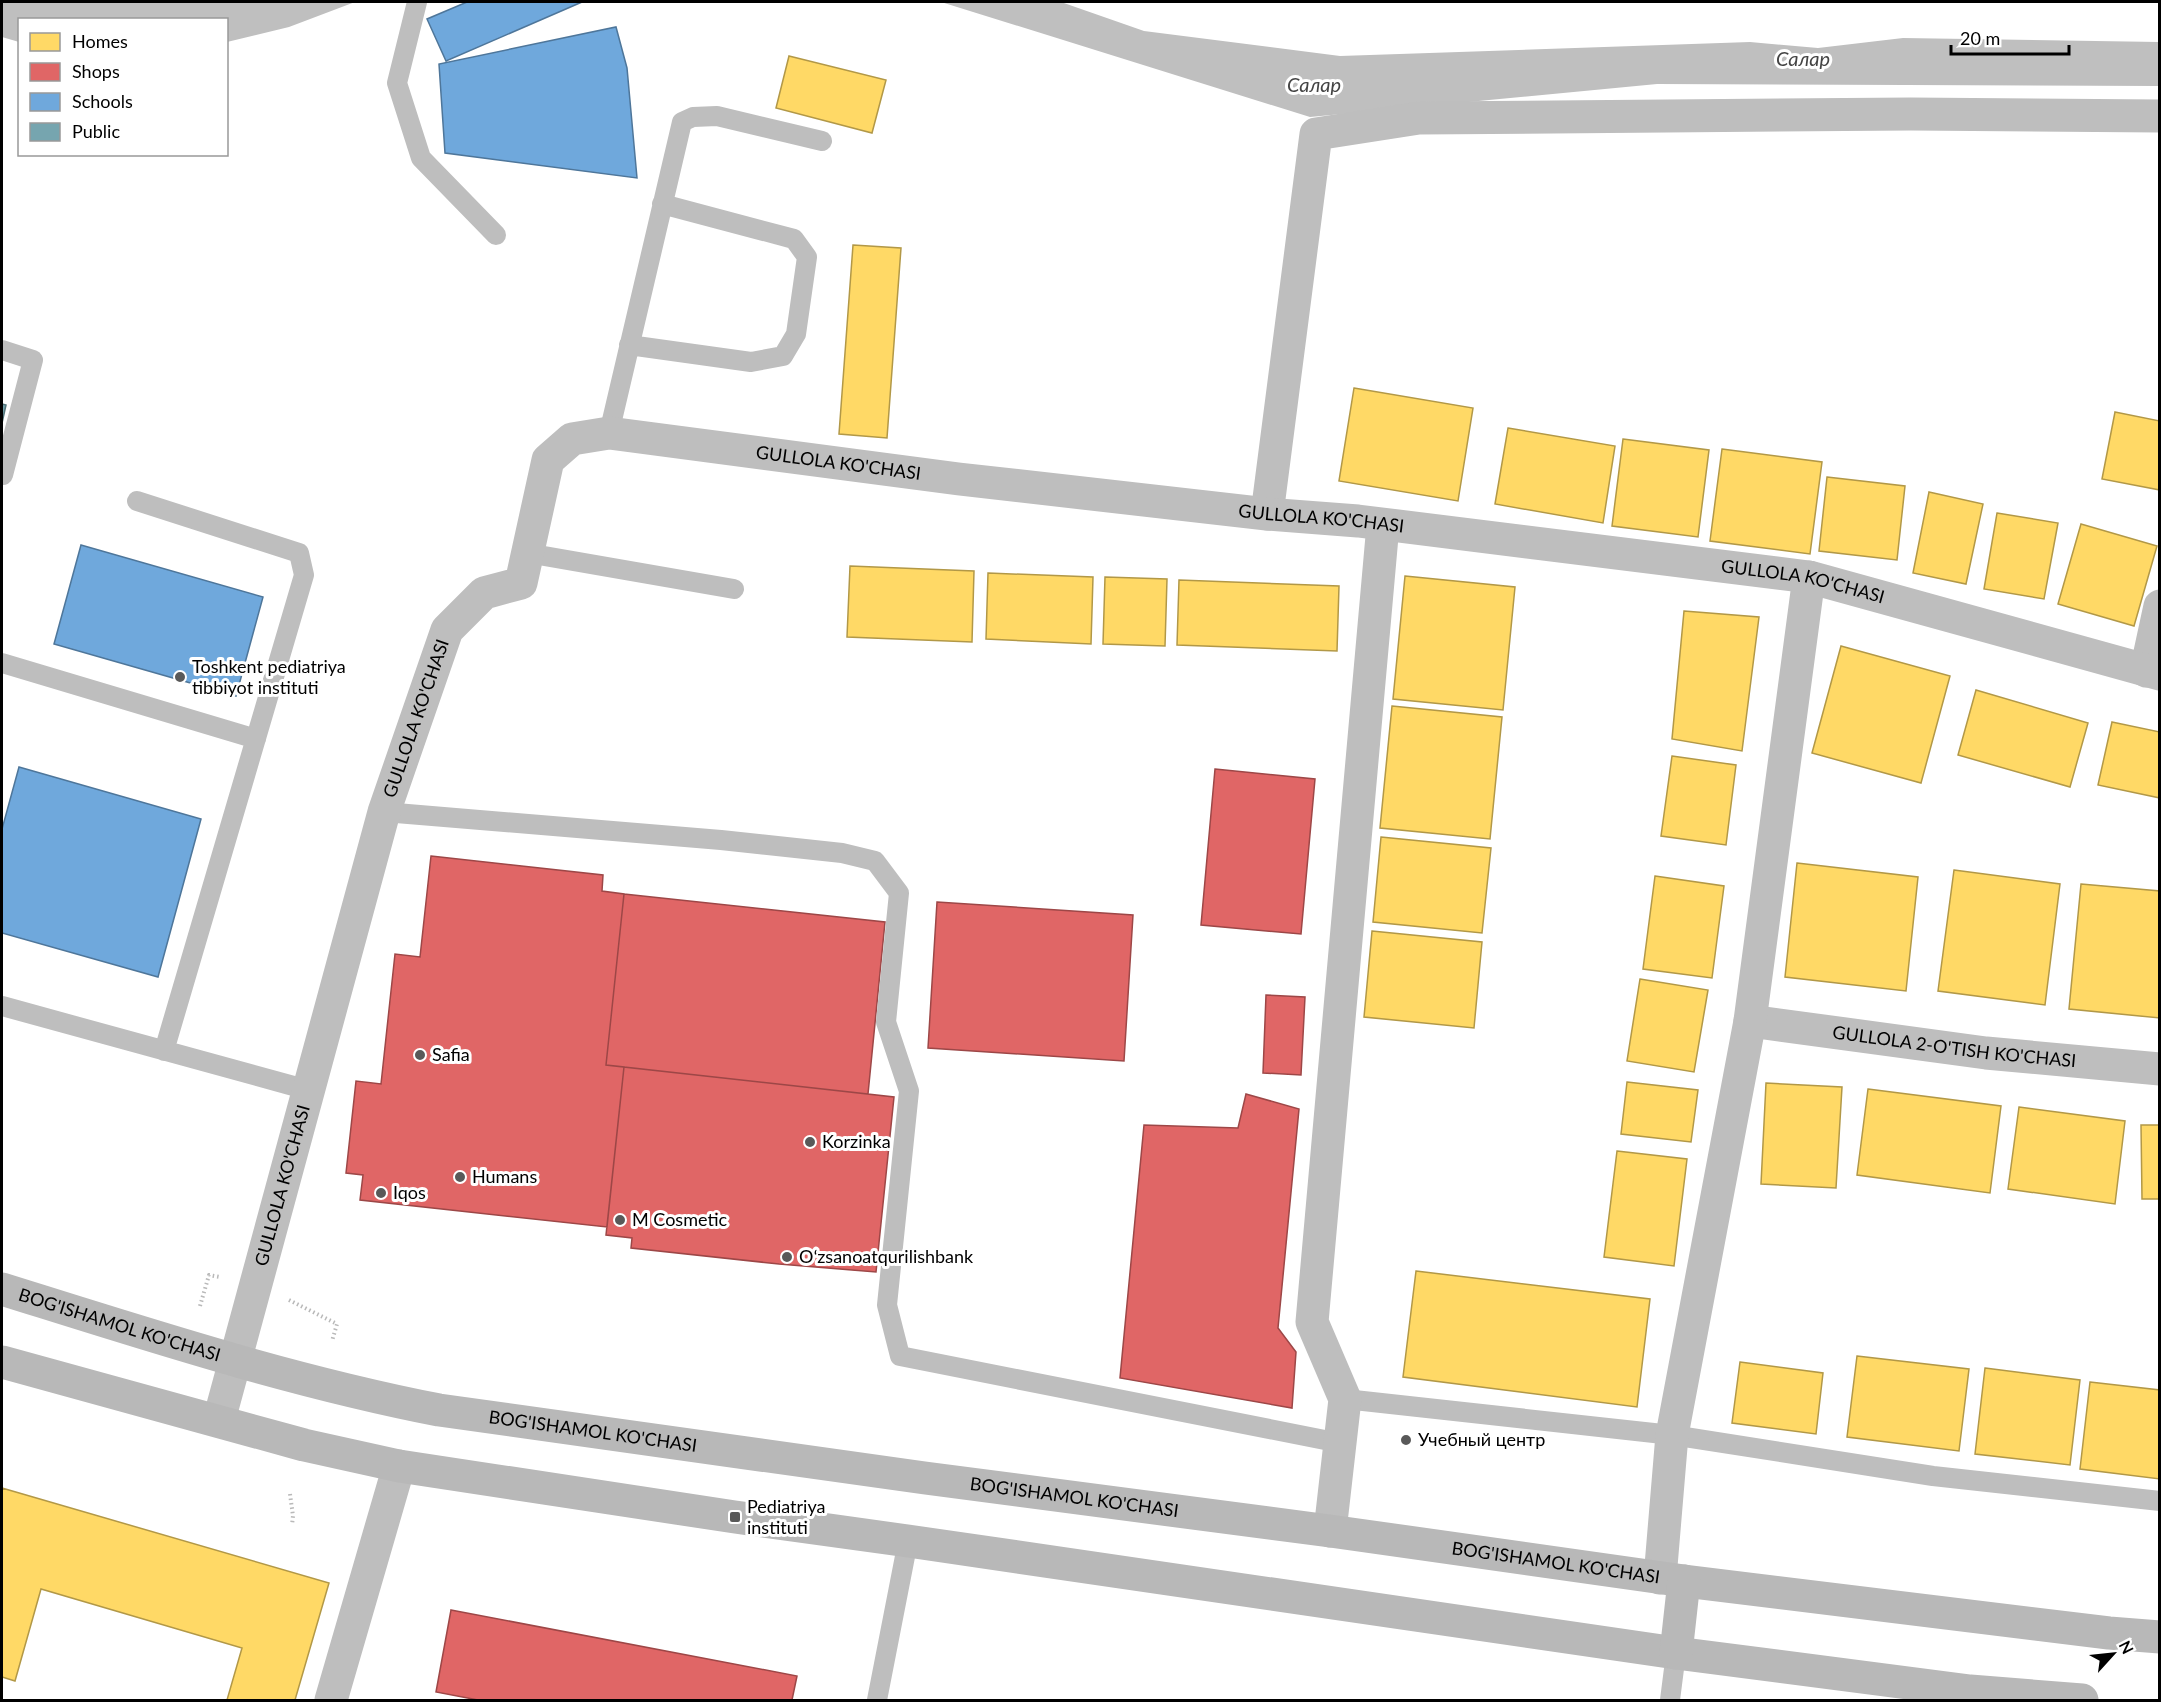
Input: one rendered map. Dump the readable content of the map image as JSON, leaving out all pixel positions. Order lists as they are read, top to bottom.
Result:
{
  "streets": {
    "main road": ["BOG'ISHAMOL KO'CHASI"],
    "street": ["GULLOLA KO'CHASI", "GULLOLA 2-O'TISH KO'CHASI"]
  },
  "crossings": [
    ["GULLOLA KO'CHASI", "BOG'ISHAMOL KO'CHASI"]
  ],
  "water": ["Салар"],
  "places": {
    "other": [
      "Toshkent pediatriya tibbiyot instituti",
      "Safia",
      "Korzinka",
      "Humans",
      "Iqos",
      "M Cosmetic",
      "Oʻzsanoatqurilishbank",
      "Учебный центр"
    ],
    "transit": ["Pediatriya instituti"]
  },
  "legend": [
    "Homes",
    "Shops",
    "Schools",
    "Public"
  ],
  "scale_bar": "20 m",
  "north": "top right"
}
